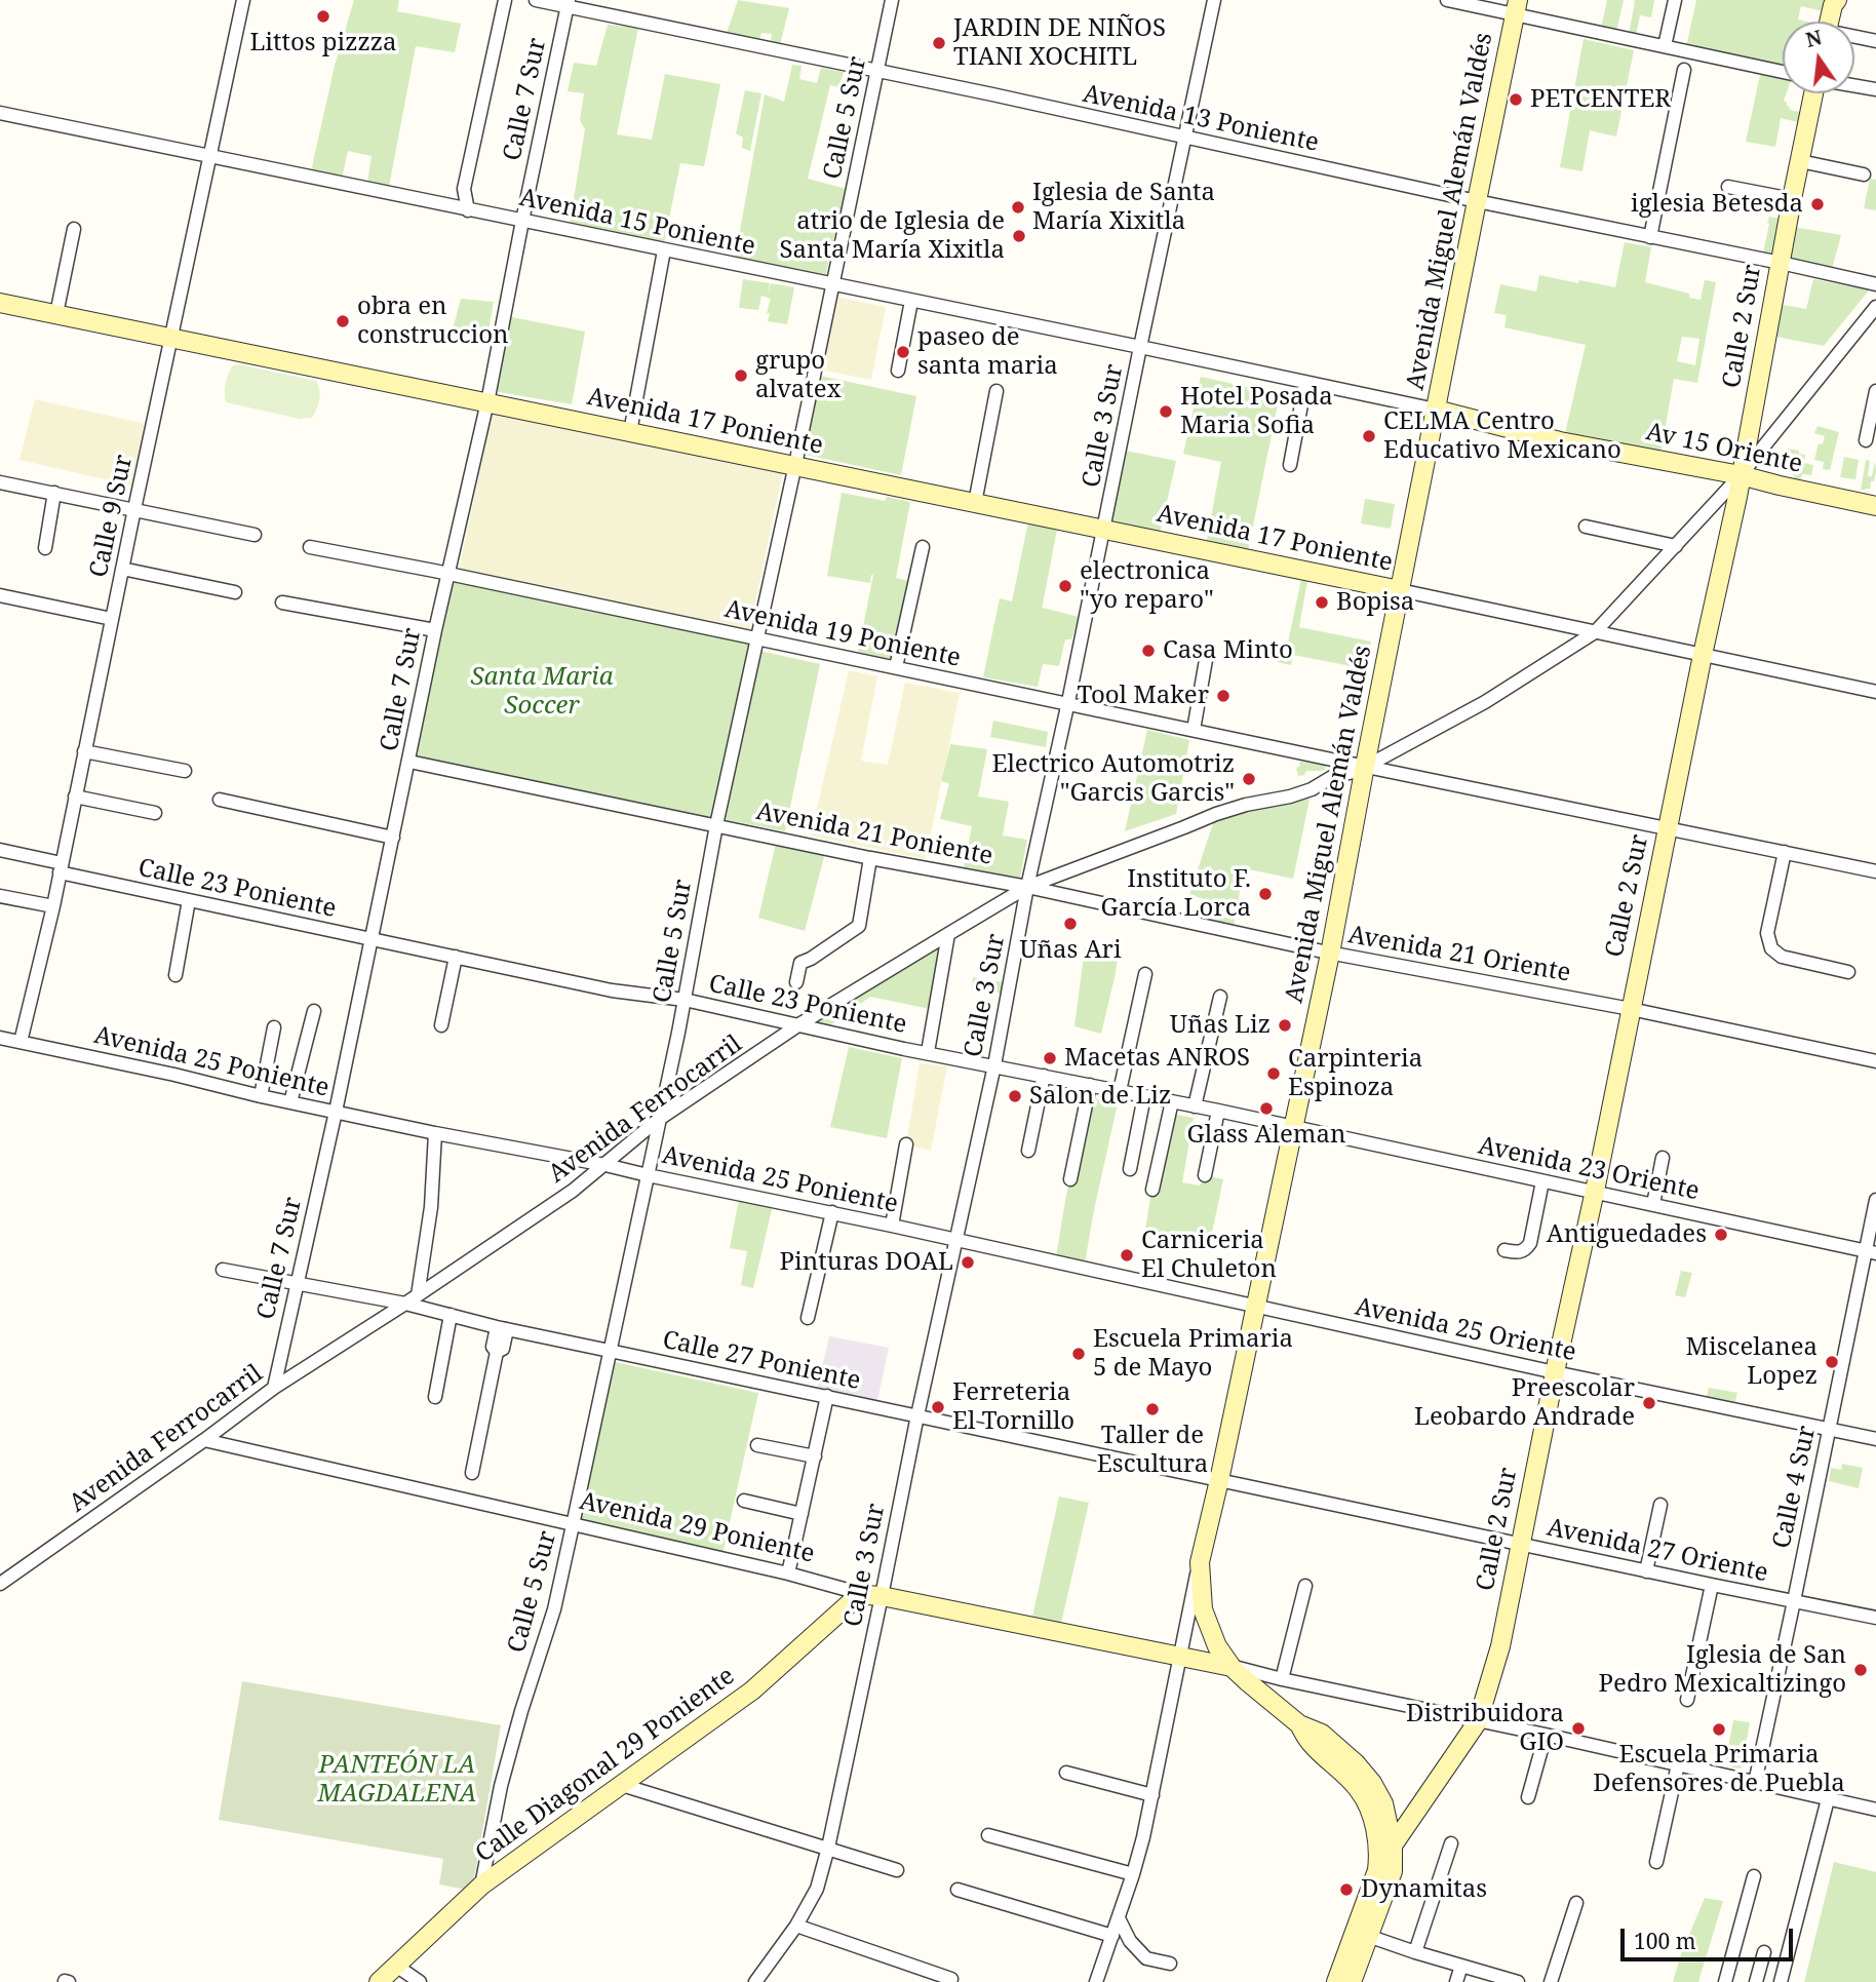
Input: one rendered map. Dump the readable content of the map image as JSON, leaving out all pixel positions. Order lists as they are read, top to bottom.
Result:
{
  "streets": {
    "main road": [
      "Avenida Miguel Alemán Valdés",
      "Calle 2 Sur",
      "Avenida 17 Poniente",
      "Av 15 Oriente",
      "Avenida 29 Poniente",
      "Calle Diagonal 29 Poniente"
    ],
    "street": [
      "Calle 7 Sur",
      "Calle 5 Sur",
      "Avenida 13 Poniente",
      "Avenida 15 Poniente",
      "Calle 3 Sur",
      "Calle 9 Sur",
      "Avenida 19 Poniente",
      "Avenida 21 Poniente",
      "Calle 23 Poniente",
      "Avenida 21 Oriente",
      "Avenida 25 Poniente",
      "Avenida Ferrocarril",
      "Avenida 23 Oriente",
      "Avenida 25 Oriente",
      "Calle 27 Poniente",
      "Calle 4 Sur",
      "Avenida 27 Oriente"
    ]
  },
  "crossings": [
    ["Calle 7 Sur", "Avenida 13 Poniente"],
    ["Calle 7 Sur", "Avenida 15 Poniente"],
    ["Calle 7 Sur", "Avenida 17 Poniente"],
    ["Calle 7 Sur", "Avenida 19 Poniente"],
    ["Calle 7 Sur", "Avenida 21 Poniente"],
    ["Calle 7 Sur", "Calle 23 Poniente"],
    ["Calle 7 Sur", "Avenida 25 Poniente"],
    ["Calle 7 Sur", "Avenida Ferrocarril"],
    ["Calle 7 Sur", "Calle 27 Poniente"],
    ["Calle 5 Sur", "Avenida 13 Poniente"],
    ["Calle 5 Sur", "Avenida 15 Poniente"],
    ["Calle 5 Sur", "Avenida 17 Poniente"],
    ["Calle 5 Sur", "Avenida 19 Poniente"],
    ["Calle 5 Sur", "Avenida 21 Poniente"],
    ["Calle 5 Sur", "Calle 23 Poniente"],
    ["Calle 5 Sur", "Avenida 25 Poniente"],
    ["Calle 5 Sur", "Avenida Ferrocarril"],
    ["Calle 5 Sur", "Calle 27 Poniente"],
    ["Calle 5 Sur", "Avenida 29 Poniente"],
    ["Calle 5 Sur", "Calle Diagonal 29 Poniente"],
    ["Avenida 13 Poniente", "Avenida Miguel Alemán Valdés"],
    ["Avenida 13 Poniente", "Calle 2 Sur"],
    ["Avenida 13 Poniente", "Calle 3 Sur"],
    ["Avenida Miguel Alemán Valdés", "Avenida 15 Poniente"],
    ["Avenida Miguel Alemán Valdés", "Avenida 17 Poniente"],
    ["Avenida Miguel Alemán Valdés", "Av 15 Oriente"],
    ["Avenida Miguel Alemán Valdés", "Avenida 19 Poniente"],
    ["Avenida Miguel Alemán Valdés", "Avenida 21 Poniente"],
    ["Avenida Miguel Alemán Valdés", "Calle 23 Poniente"],
    ["Avenida Miguel Alemán Valdés", "Avenida 21 Oriente"],
    ["Avenida Miguel Alemán Valdés", "Avenida 25 Poniente"],
    ["Avenida Miguel Alemán Valdés", "Avenida Ferrocarril"],
    ["Avenida Miguel Alemán Valdés", "Avenida 23 Oriente"],
    ["Avenida Miguel Alemán Valdés", "Avenida 25 Oriente"],
    ["Avenida Miguel Alemán Valdés", "Calle 27 Poniente"],
    ["Avenida Miguel Alemán Valdés", "Avenida 29 Poniente"],
    ["Avenida Miguel Alemán Valdés", "Avenida 27 Oriente"],
    ["Avenida 15 Poniente", "Calle 3 Sur"],
    ["Avenida 15 Poniente", "Av 15 Oriente"],
    ["Avenida 15 Poniente", "Calle 9 Sur"],
    ["Calle 2 Sur", "Av 15 Oriente"],
    ["Calle 2 Sur", "Avenida 19 Poniente"],
    ["Calle 2 Sur", "Avenida 21 Oriente"],
    ["Calle 2 Sur", "Avenida Ferrocarril"],
    ["Calle 2 Sur", "Avenida 23 Oriente"],
    ["Calle 2 Sur", "Avenida 25 Oriente"],
    ["Calle 2 Sur", "Avenida 27 Oriente"],
    ["Avenida 17 Poniente", "Calle 3 Sur"],
    ["Avenida 17 Poniente", "Calle 9 Sur"],
    ["Calle 3 Sur", "Avenida 19 Poniente"],
    ["Calle 3 Sur", "Avenida 21 Poniente"],
    ["Calle 3 Sur", "Calle 23 Poniente"],
    ["Calle 3 Sur", "Avenida 25 Poniente"],
    ["Calle 3 Sur", "Avenida Ferrocarril"],
    ["Calle 3 Sur", "Calle 27 Poniente"],
    ["Calle 3 Sur", "Avenida 29 Poniente"],
    ["Calle 3 Sur", "Calle Diagonal 29 Poniente"],
    ["Av 15 Oriente", "Avenida Ferrocarril"],
    ["Calle 9 Sur", "Calle 23 Poniente"],
    ["Calle 9 Sur", "Avenida 25 Poniente"],
    ["Avenida 19 Poniente", "Avenida Ferrocarril"],
    ["Avenida 21 Poniente", "Avenida 21 Oriente"],
    ["Avenida 21 Poniente", "Avenida Ferrocarril"],
    ["Calle 23 Poniente", "Avenida Ferrocarril"],
    ["Calle 23 Poniente", "Avenida 23 Oriente"],
    ["Avenida 25 Poniente", "Avenida Ferrocarril"],
    ["Avenida 25 Poniente", "Avenida 25 Oriente"],
    ["Avenida Ferrocarril", "Calle 27 Poniente"],
    ["Avenida Ferrocarril", "Avenida 29 Poniente"],
    ["Avenida 23 Oriente", "Calle 4 Sur"],
    ["Avenida 25 Oriente", "Calle 4 Sur"],
    ["Calle 27 Poniente", "Avenida 27 Oriente"],
    ["Calle 4 Sur", "Avenida 27 Oriente"],
    ["Avenida 29 Poniente", "Calle Diagonal 29 Poniente"]
  ],
  "parks": ["Santa Maria Soccer", "PANTEÓN LA MAGDALENA"],
  "places": [
    "Littos pizzza",
    "JARDIN DE NIÑOS TIANI XOCHITL",
    "PETCENTER",
    "iglesia Betesda",
    "Iglesia de Santa María Xixitla",
    "atrio de Iglesia de Santa María Xixitla",
    "obra en construccion",
    "paseo de santa maria",
    "grupo alvatex",
    "Hotel Posada Maria Sofia",
    "CELMA Centro Educativo Mexicano",
    "electronica \"yo reparo\"",
    "Bopisa",
    "Casa Minto",
    "Tool Maker",
    "Electrico Automotriz \"Garcis Garcis\"",
    "Instituto F. García Lorca",
    "Uñas Ari",
    "Uñas Liz",
    "Macetas ANROS",
    "Carpinteria Espinoza",
    "Salon de Liz",
    "Glass Aleman",
    "Antiguedades",
    "Carniceria El Chuleton",
    "Pinturas DOAL",
    "Escuela Primaria 5 de Mayo",
    "Miscelanea Lopez",
    "Preescolar Leobardo Andrade",
    "Ferreteria El Tornillo",
    "Taller de Escultura",
    "Iglesia de San Pedro Mexicaltizingo",
    "Distribuidora GIO",
    "Escuela Primaria Defensores de Puebla",
    "Dynamitas"
  ],
  "scale_bar": "100 m",
  "north": "top"
}
